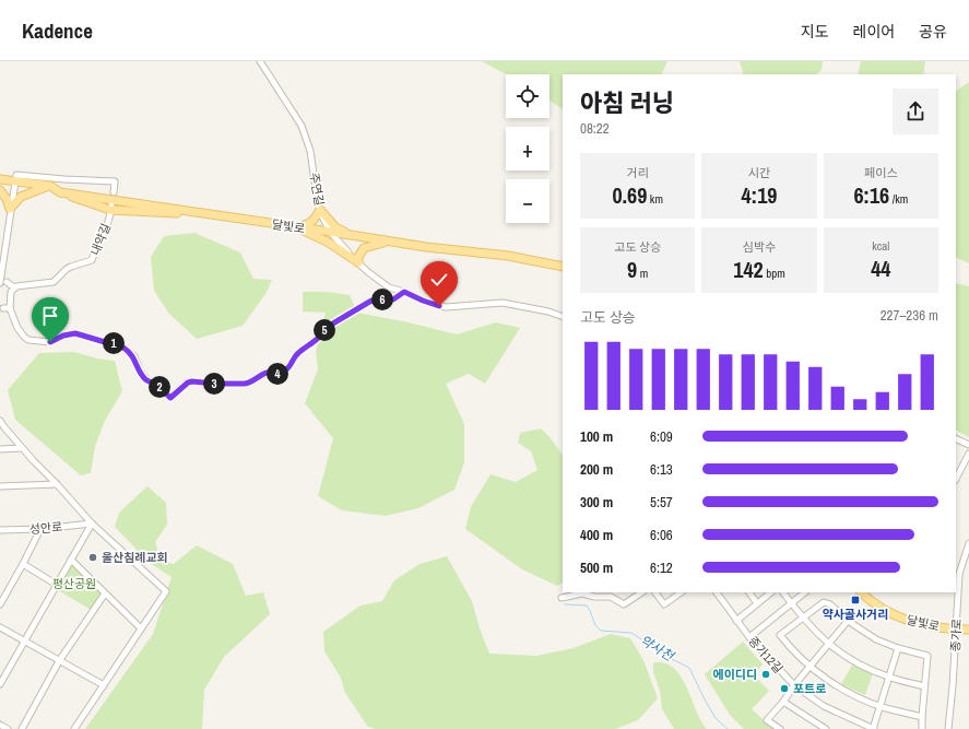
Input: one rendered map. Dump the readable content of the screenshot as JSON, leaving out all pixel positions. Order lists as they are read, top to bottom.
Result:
{
  "streets": {
    "main road": ["달빛로"],
    "street": [
      "주연길",
      "내약길",
      "성안로",
      "종가로",
      "종가12길"
    ]
  },
  "crossings": [
    ["주연길", "달빛로"],
    ["달빛로", "종가로"]
  ],
  "water": ["약사천"],
  "parks": ["평산공원"],
  "places": {
    "other": ["울산침례교회", "에이디디", "포트로"],
    "transit": ["약사골사거리"]
  },
  "page": {
    "header": "Kadence",
    "nav": ["지도", "레이어", "공유"],
    "map_buttons": ["+", "−"],
    "heading": ["아침 러닝", "08:22"],
    "stats": [
      ["거리", "0.69 km"],
      ["시간", "4:19"],
      ["페이스", "6:16 /km"],
      ["고도 상승", "9 m"],
      ["심박수", "142 bpm"],
      ["kcal", "44"]
    ],
    "pins": [
      "6",
      "5",
      "1",
      "4",
      "3",
      "2"
    ],
    "chart": ["고도 상승", "227–236 m"],
    "list": [
      {
        "name": "100 m",
        "note": "6:09"
      },
      {
        "name": "200 m",
        "note": "6:13"
      },
      {
        "name": "300 m",
        "note": "5:57"
      },
      {
        "name": "400 m",
        "note": "6:06"
      },
      {
        "name": "500 m",
        "note": "6:12"
      }
    ]
  }
}
